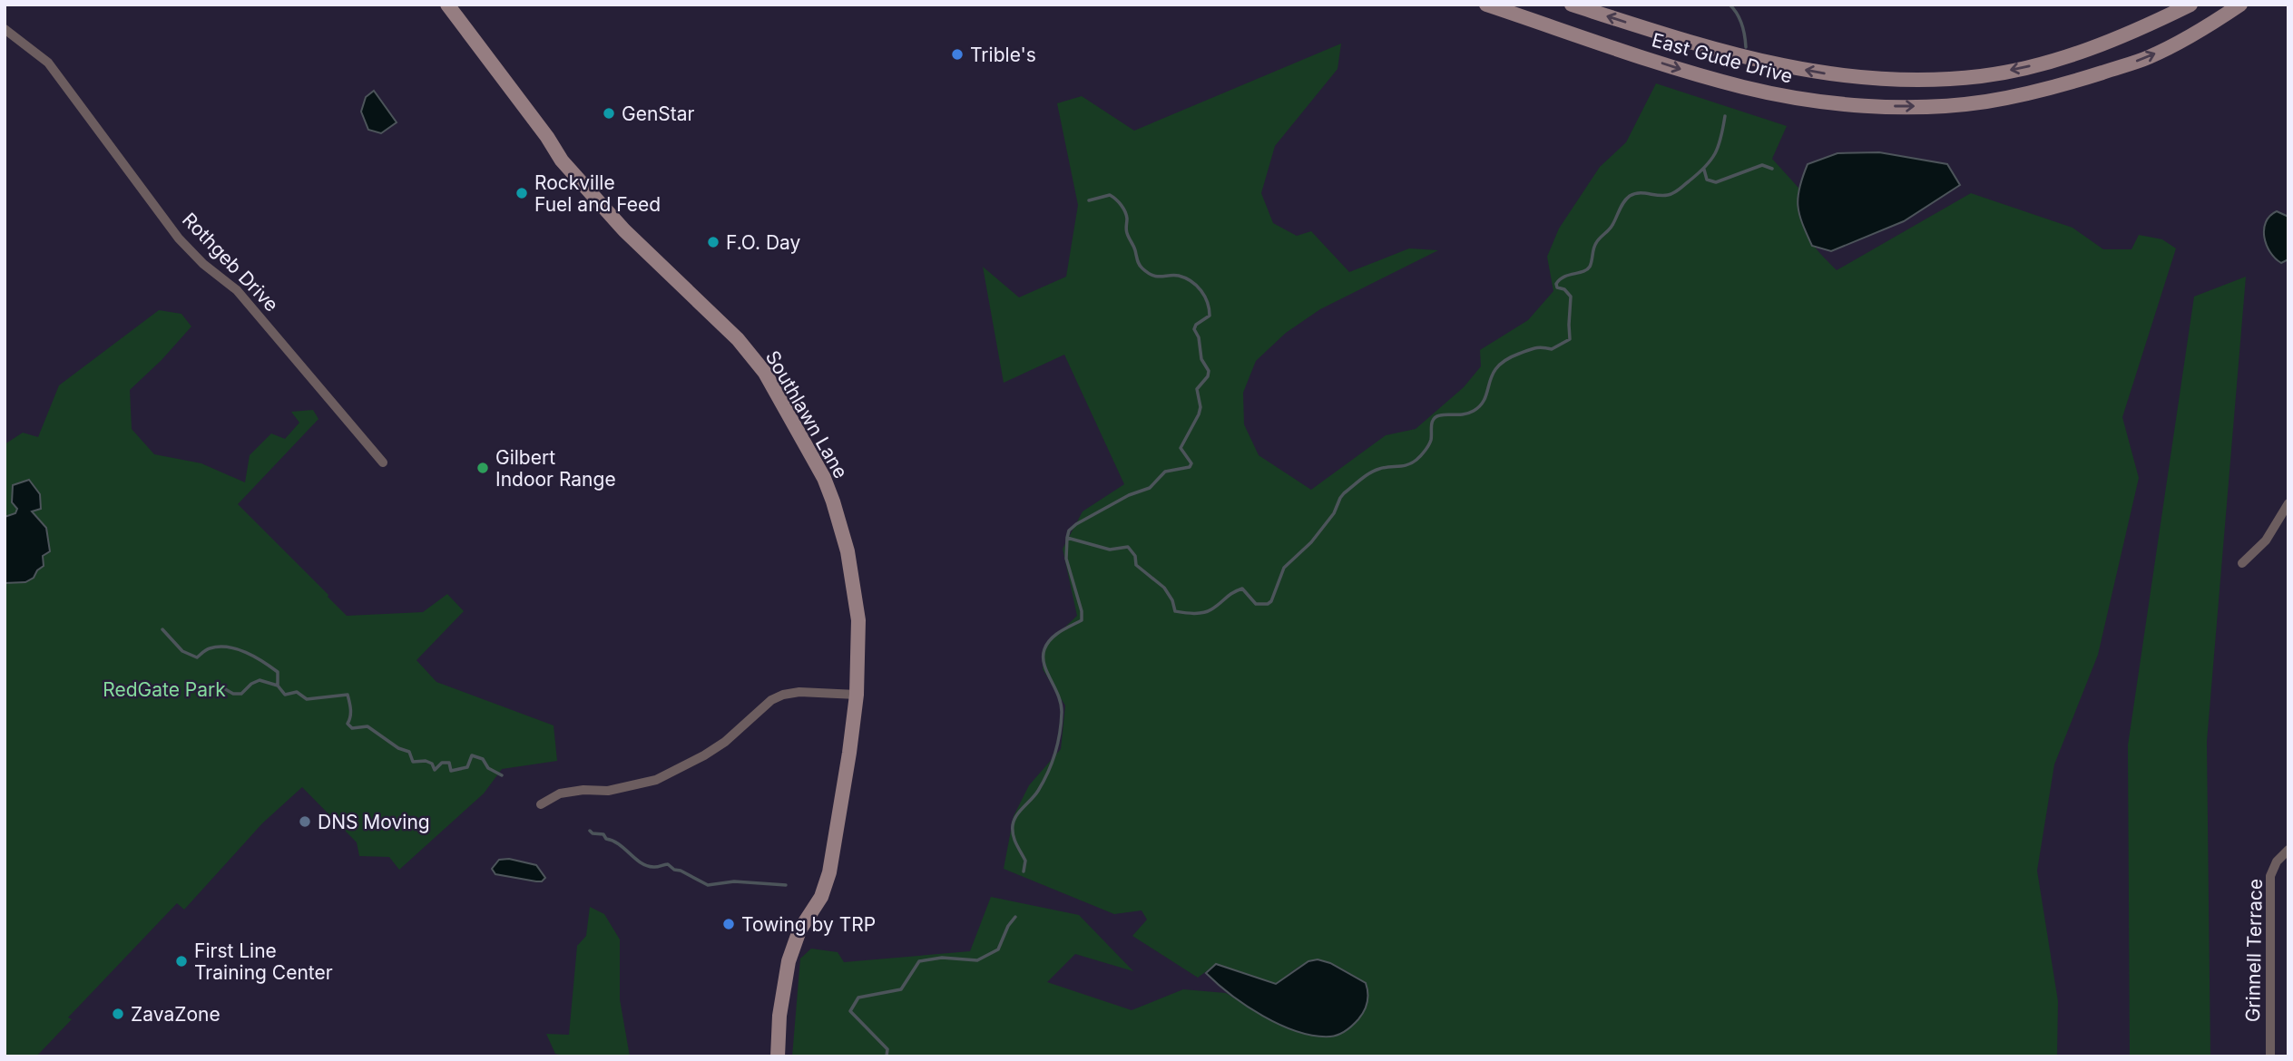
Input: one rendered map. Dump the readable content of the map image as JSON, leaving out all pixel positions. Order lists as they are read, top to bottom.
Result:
{
  "streets": {
    "main road": ["East Gude Drive", "Southlawn Lane"],
    "street": ["Rothgeb Drive", "Grinnell Terrace"]
  },
  "parks": ["RedGate Park"],
  "places": [
    "Trible's",
    "GenStar",
    "Rockville Fuel and Feed",
    "F.O. Day",
    "Gilbert Indoor Range",
    "DNS Moving",
    "Towing by TRP",
    "First Line Training Center",
    "ZavaZone"
  ]
}
